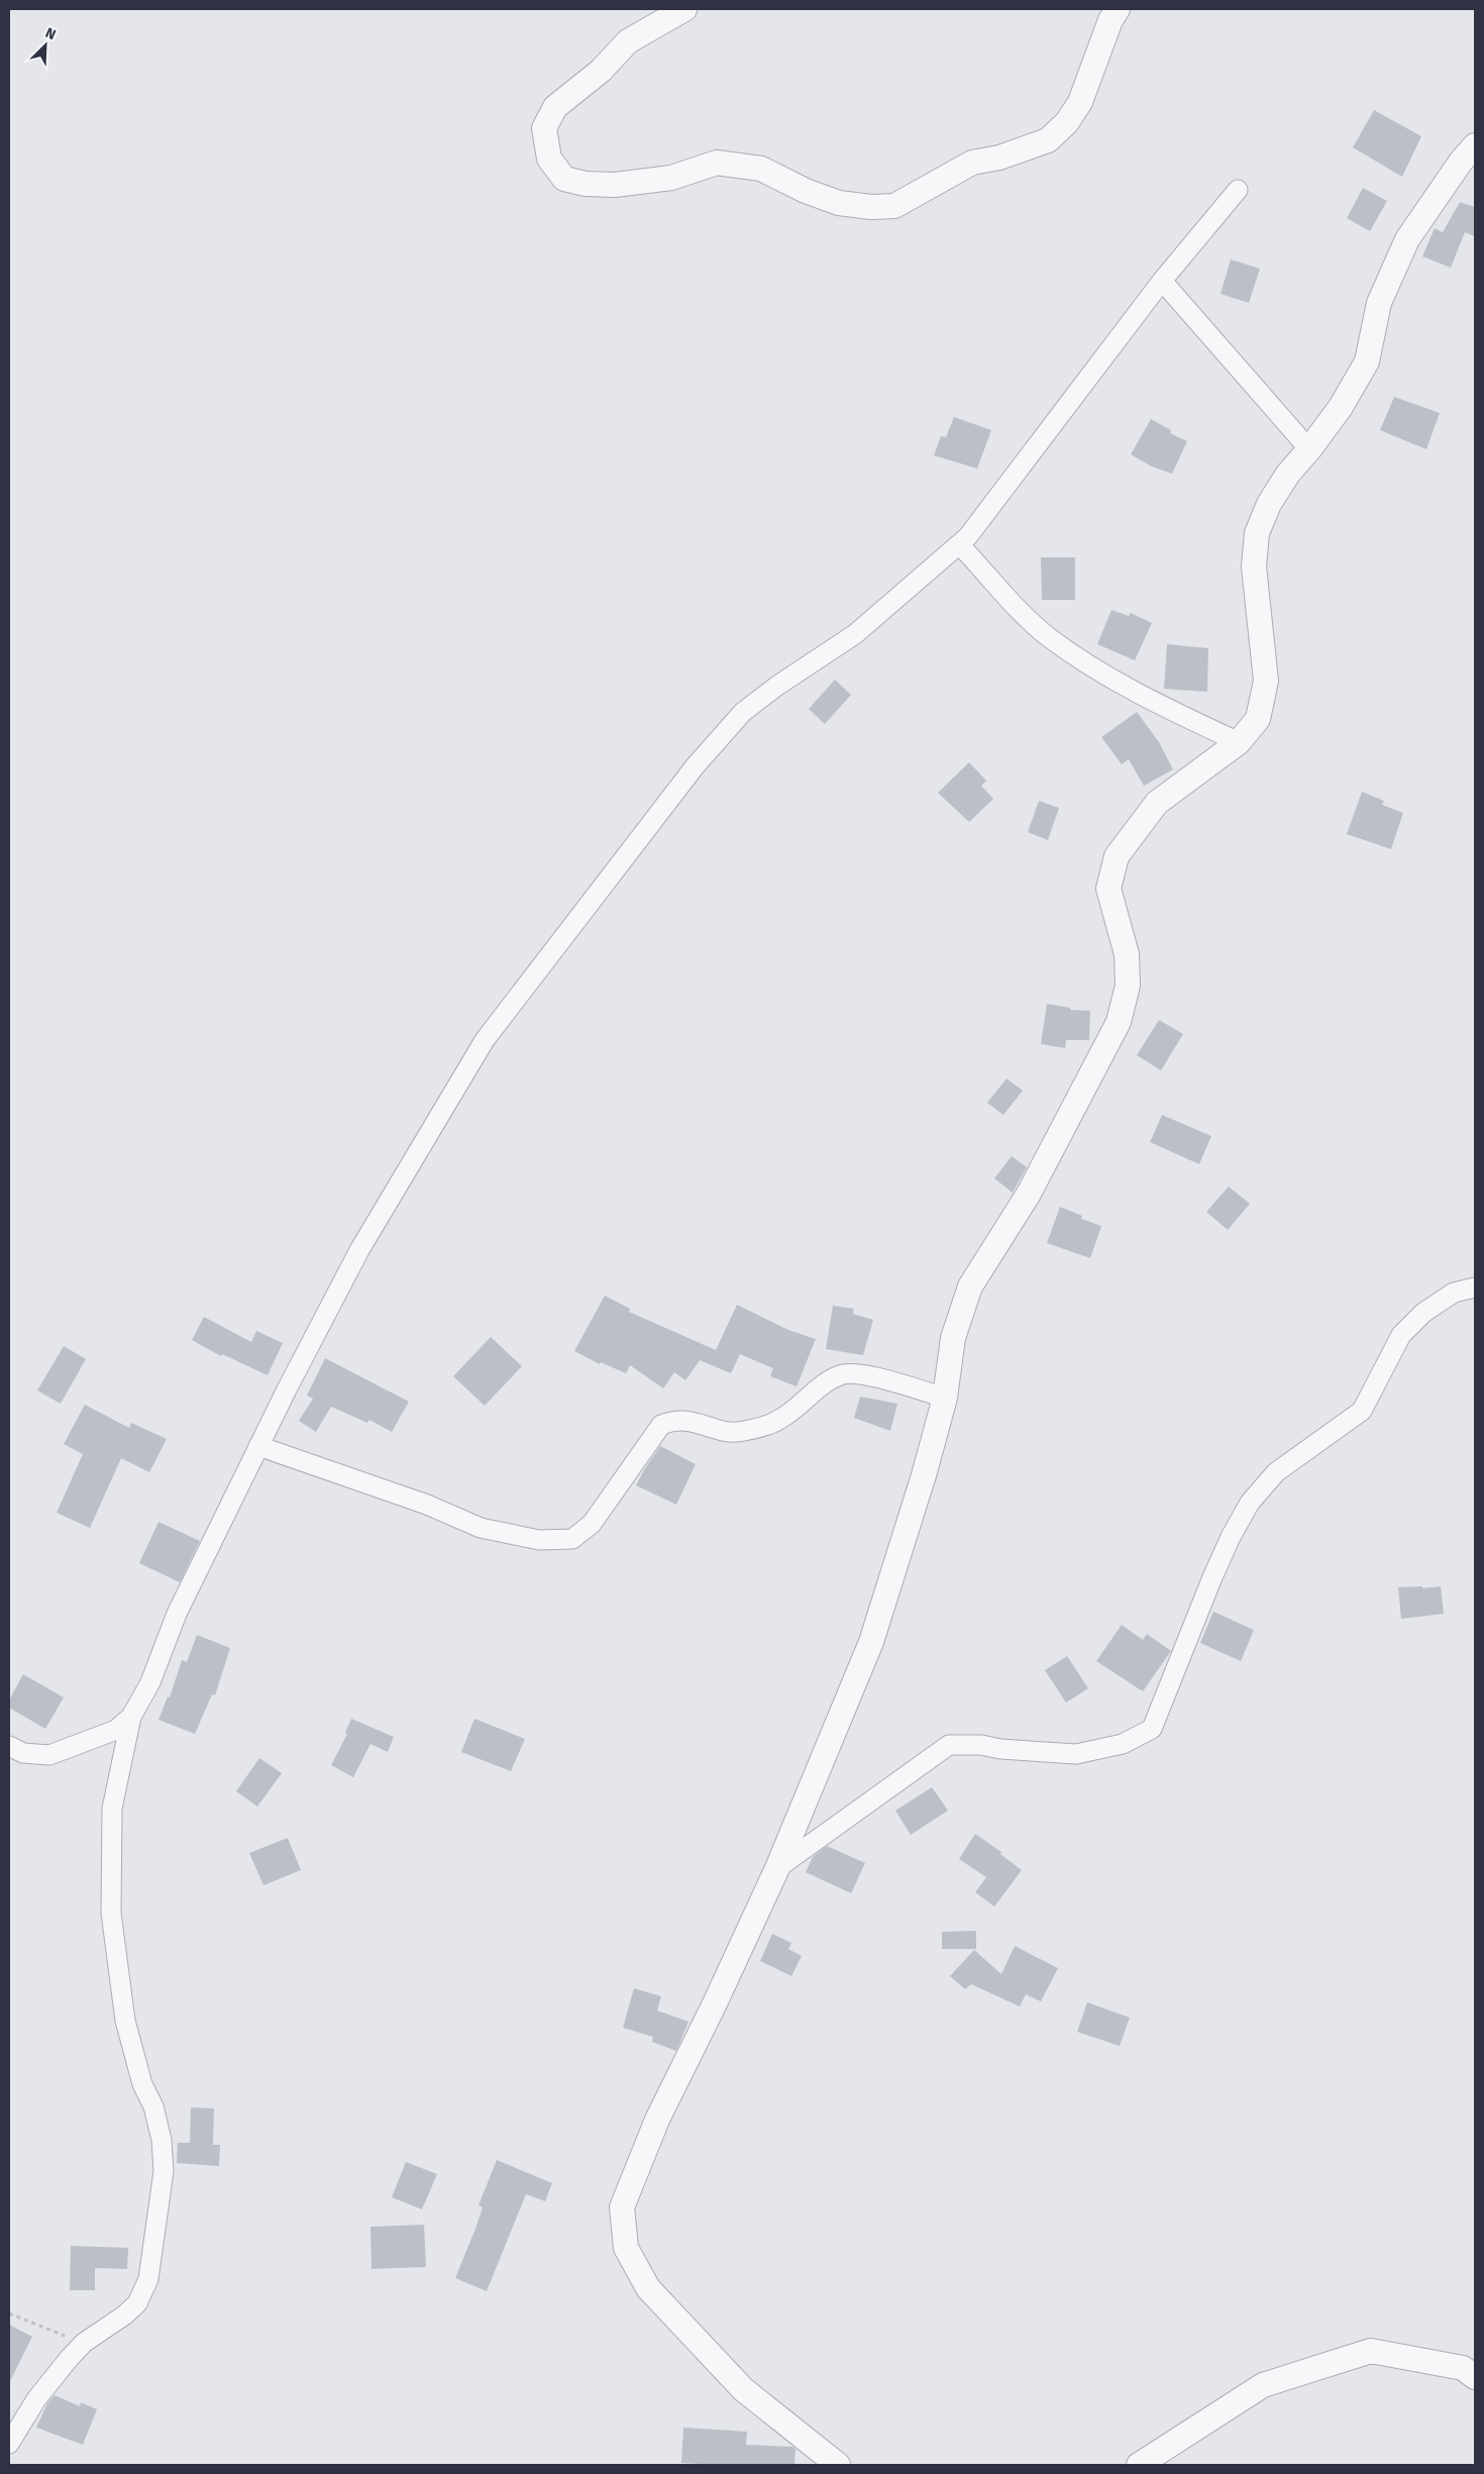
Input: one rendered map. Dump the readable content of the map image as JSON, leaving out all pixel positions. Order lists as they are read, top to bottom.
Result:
{
  "north": "top right"
}
